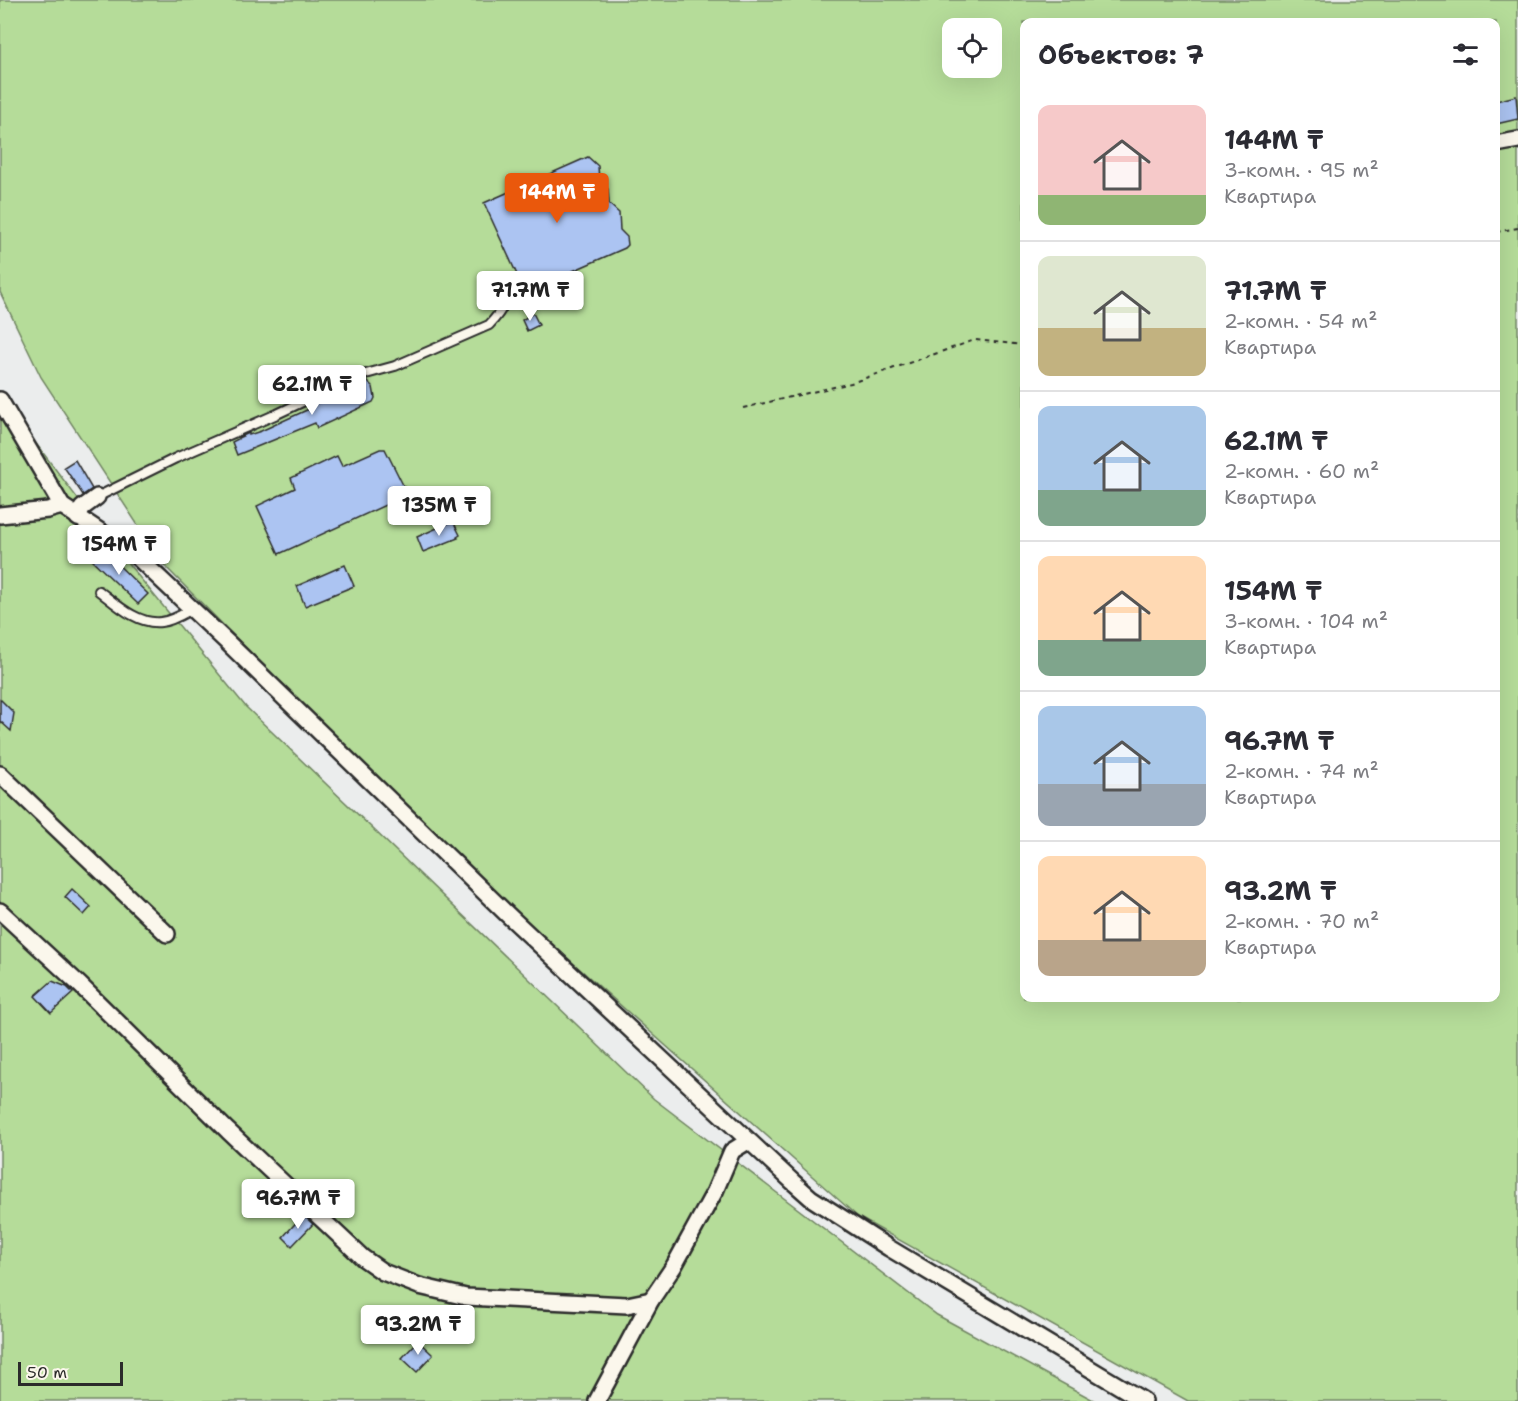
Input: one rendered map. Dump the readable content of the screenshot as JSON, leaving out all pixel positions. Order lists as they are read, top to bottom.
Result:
{
  "scale_bar": "50 m",
  "page": {
    "heading": "Объектов: 7",
    "list": [
      {
        "name": "144M ₸",
        "note": "3-комн. · 95 m² · Квартира"
      },
      {
        "name": "71.7M ₸",
        "note": "2-комн. · 54 m² · Квартира"
      },
      {
        "name": "62.1M ₸",
        "note": "2-комн. · 60 m² · Квартира"
      },
      {
        "name": "154M ₸",
        "note": "3-комн. · 104 m² · Квартира"
      },
      {
        "name": "96.7M ₸",
        "note": "2-комн. · 74 m² · Квартира"
      },
      {
        "name": "93.2M ₸",
        "note": "2-комн. · 70 m² · Квартира"
      }
    ],
    "price": [
      "144M ₸",
      "71.7M ₸",
      "62.1M ₸",
      "135M ₸",
      "154M ₸",
      "96.7M ₸",
      "93.2M ₸"
    ],
    "scale": "50 m"
  }
}
